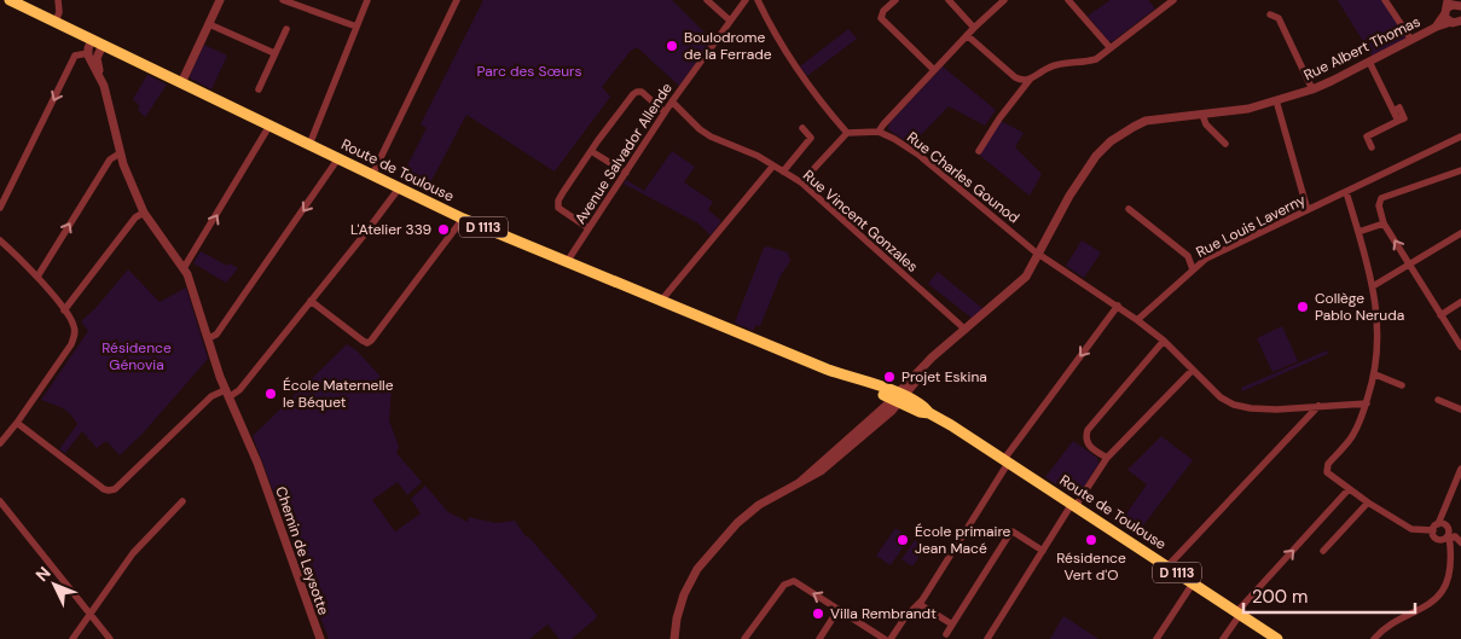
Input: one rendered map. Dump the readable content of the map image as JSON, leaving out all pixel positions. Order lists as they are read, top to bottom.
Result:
{
  "streets": {
    "main road": ["Route de Toulouse", "D 1113"],
    "street": [
      "Rue Albert Thomas",
      "Avenue Salvador Allende",
      "Rue Charles Gounod",
      "Rue Vincent Gonzales",
      "Rue Louis Laverny",
      "Chemin de Leysotte"
    ]
  },
  "crossings": [
    ["Rue Albert Thomas", "Route de Toulouse"],
    ["Rue Albert Thomas", "Rue Charles Gounod"],
    ["Rue Albert Thomas", "Rue Vincent Gonzales"],
    ["Avenue Salvador Allende", "Route de Toulouse"],
    ["Avenue Salvador Allende", "Rue Vincent Gonzales"]
  ],
  "parks": ["Parc des Sœurs", "Résidence Génovia"],
  "places": [
    "Boulodrome de la Ferrade",
    "L'Atelier 339",
    "Collège Pablo Neruda",
    "Projet Eskina",
    "École Maternelle le Béquet",
    "École primaire Jean Macé",
    "Résidence Vert d'O",
    "Villa Rembrandt"
  ],
  "scale_bar": "200 m",
  "north": "top left"
}
